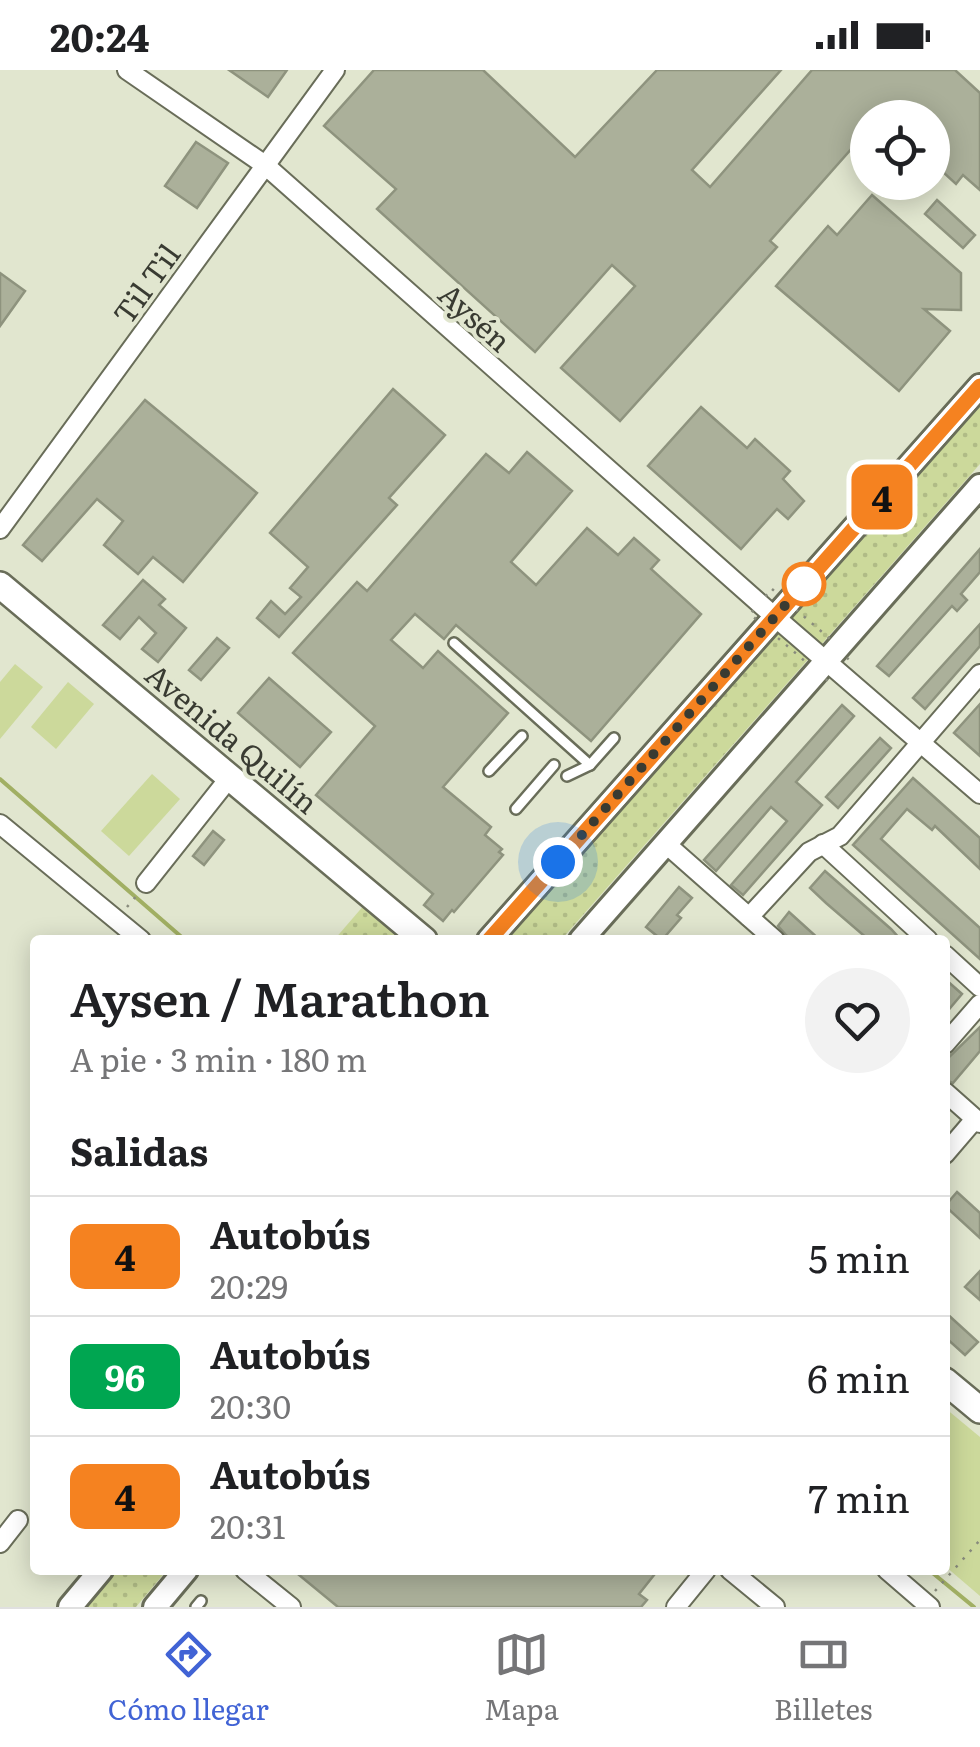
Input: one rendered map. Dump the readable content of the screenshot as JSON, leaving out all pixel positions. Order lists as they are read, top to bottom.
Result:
{
  "streets": {
    "main road": ["Avenida Quilín"],
    "street": ["Til Til", "Aysén"]
  },
  "crossings": [
    ["Til Til", "Aysén"]
  ],
  "lines": ["bus line 4"],
  "page": {
    "status": "20:24",
    "on_map": "4",
    "heading": [
      ["Aysen / Marathon", "A pie · 3 min · 180 m"],
      "Salidas"
    ],
    "list": [
      {
        "mark": "4",
        "name": "Autobús",
        "note": "20:29",
        "value": "5 min"
      },
      {
        "mark": "96",
        "name": "Autobús",
        "note": "20:30",
        "value": "6 min"
      },
      {
        "mark": "4",
        "name": "Autobús",
        "note": "20:31",
        "value": "7 min"
      }
    ],
    "tabs": ["Cómo llegar", "Mapa", "Billetes"]
  }
}
